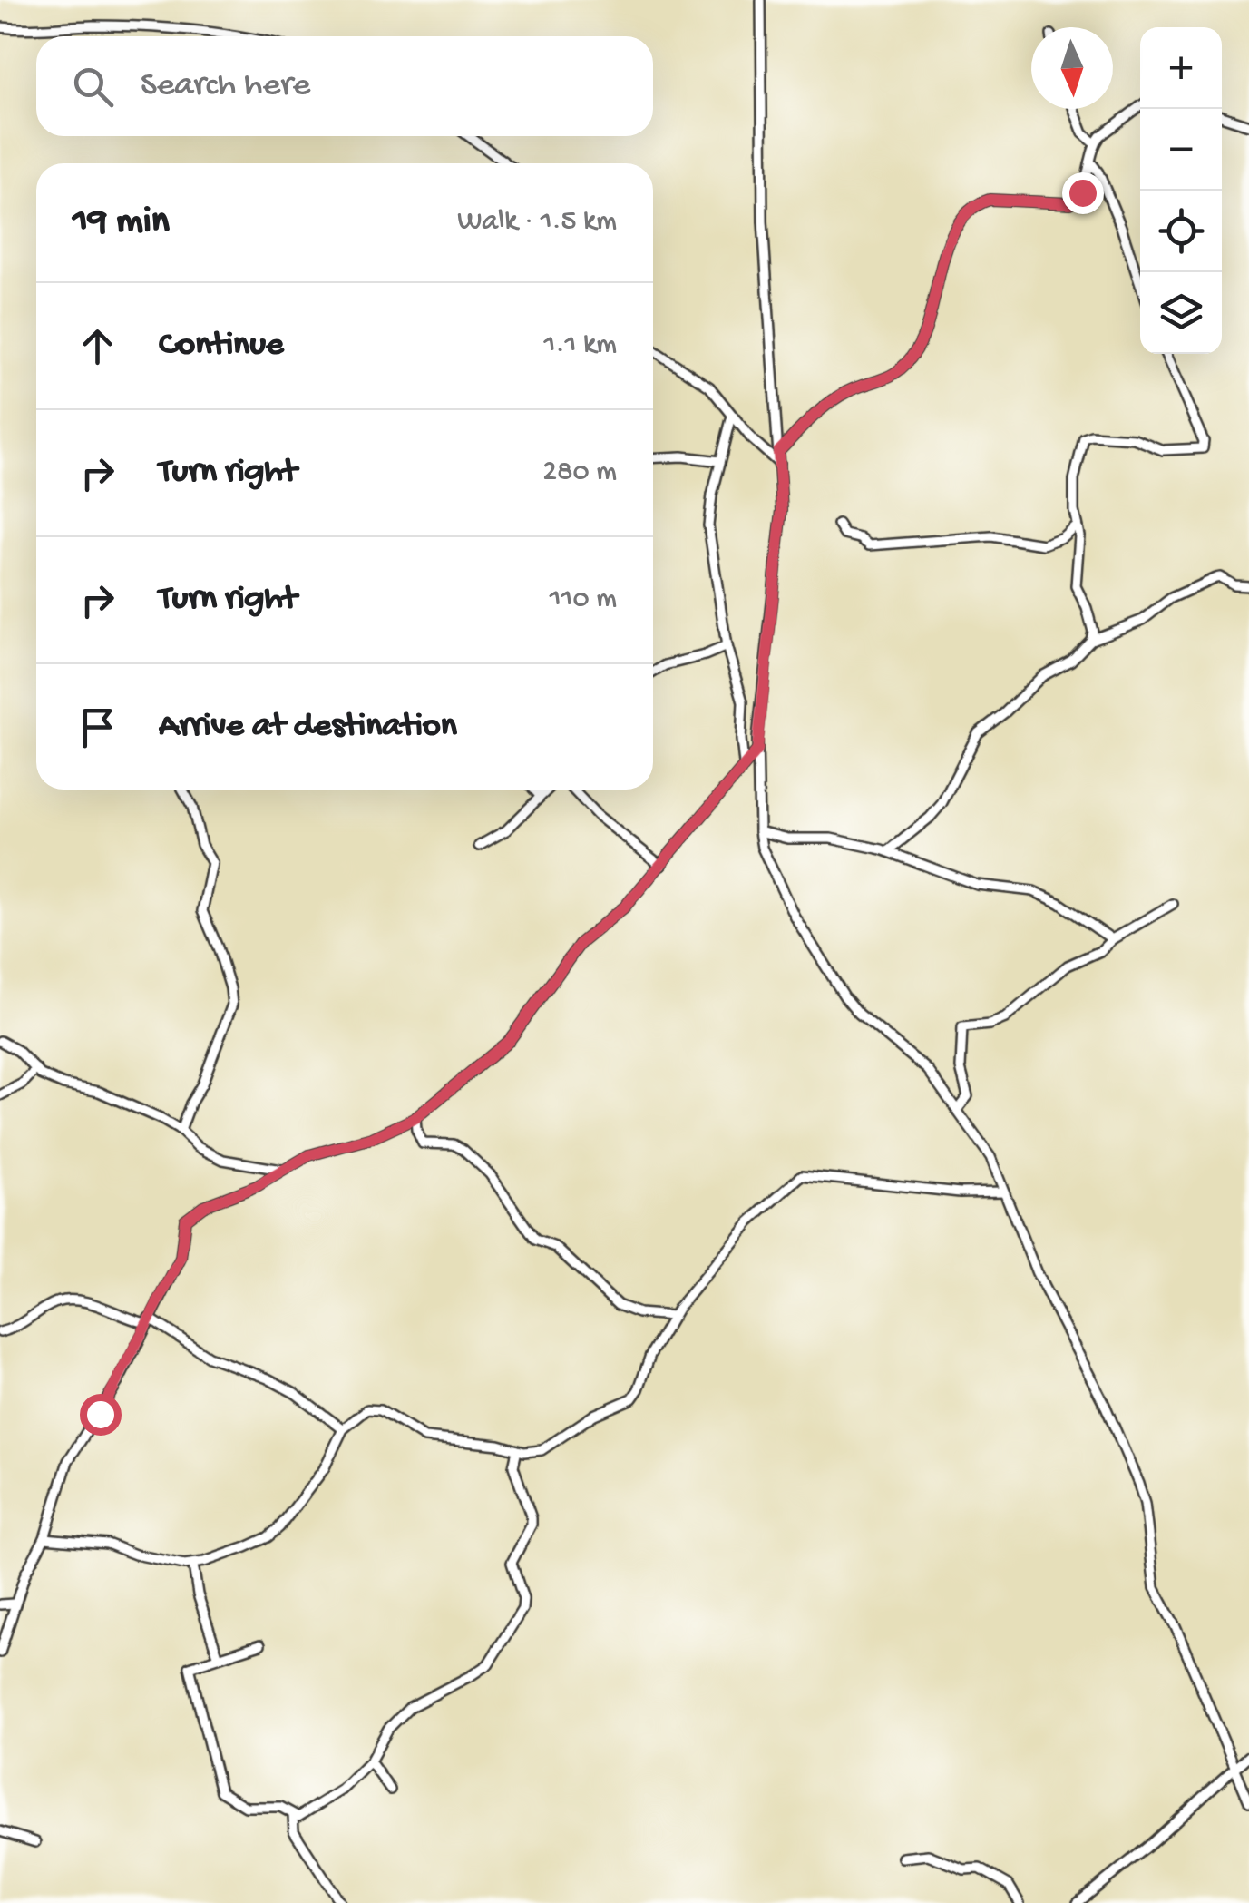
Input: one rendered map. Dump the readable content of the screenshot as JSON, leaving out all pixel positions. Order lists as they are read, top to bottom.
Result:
{
  "north": "bottom",
  "page": {
    "map_buttons": ["+", "−"],
    "search": "Search here",
    "heading": ["19 min", "Walk · 1.5 km"],
    "list": [
      ["Continue", "1.1 km"],
      ["Turn right", "280 m"],
      ["Turn right", "110 m"],
      "Arrive at destination"
    ]
  }
}
